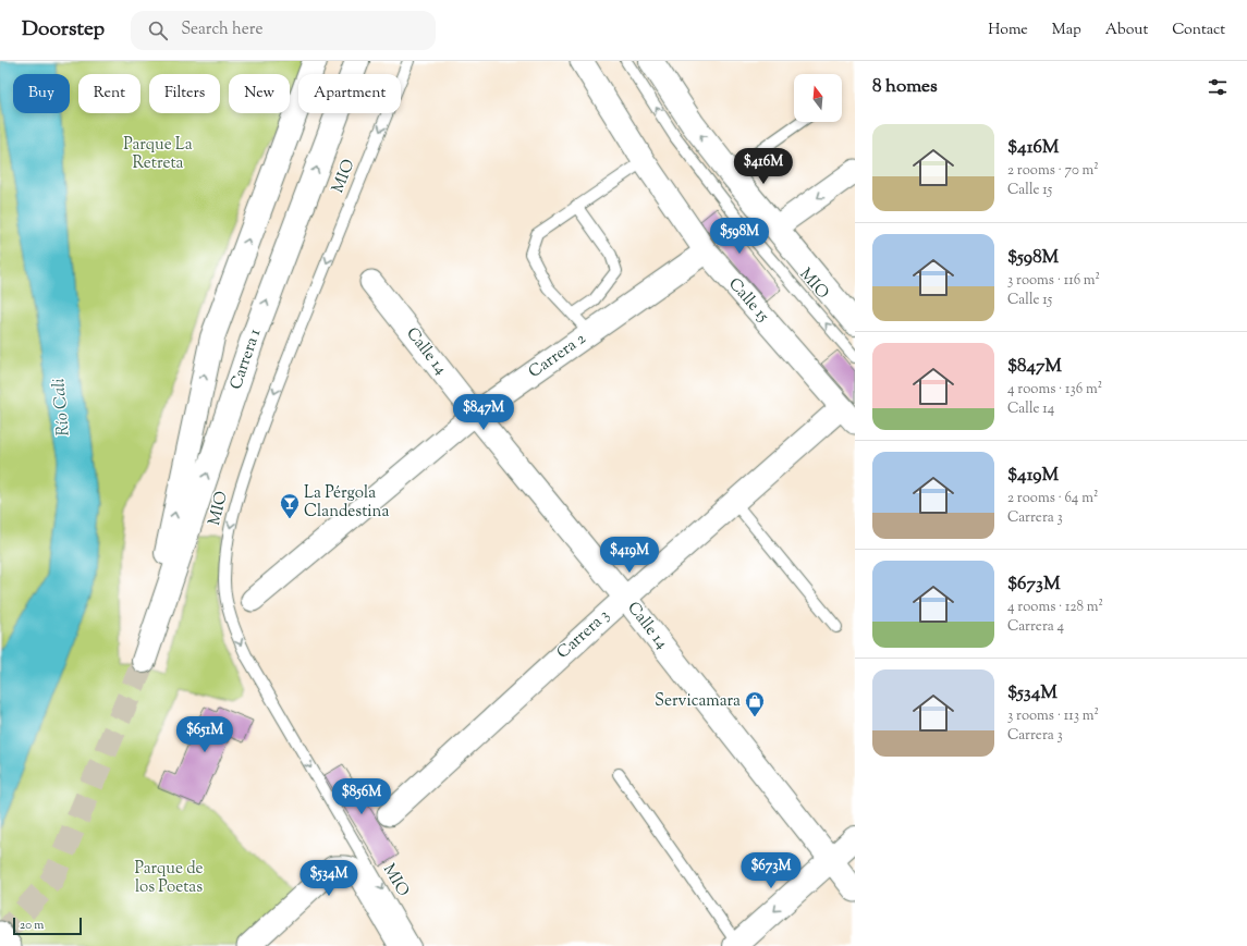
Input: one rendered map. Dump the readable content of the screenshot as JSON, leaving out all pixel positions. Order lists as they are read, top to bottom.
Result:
{
  "streets": {
    "main road": ["Carrera 1"],
    "street": [
      "Calle 15",
      "Calle 14",
      "Carrera 2",
      "Carrera 3"
    ],
    "lane": ["MIO"]
  },
  "crossings": [
    ["Calle 15", "Carrera 2"],
    ["Calle 15", "Carrera 3"],
    ["Calle 14", "Carrera 2"],
    ["Calle 14", "Carrera 3"]
  ],
  "water": ["Río Cali"],
  "parks": ["Parque La Retreta", "Parque de los Poetas"],
  "places": {
    "bar": ["La Pérgola Clandestina"],
    "shop": ["Servicamara"]
  },
  "scale_bar": "20 m",
  "north": "top",
  "page": {
    "header": "Doorstep",
    "search": "Search here",
    "nav": [
      "Home",
      "Map",
      "About",
      "Contact"
    ],
    "heading": "8 homes",
    "chip": [
      "Buy",
      "Rent",
      "Filters",
      "New",
      "Apartment"
    ],
    "list": [
      {
        "name": "$416M",
        "note": "2 rooms · 70 m² · Calle 15"
      },
      {
        "name": "$598M",
        "note": "3 rooms · 116 m² · Calle 15"
      },
      {
        "name": "$847M",
        "note": "4 rooms · 136 m² · Calle 14"
      },
      {
        "name": "$419M",
        "note": "2 rooms · 64 m² · Carrera 3"
      },
      {
        "name": "$673M",
        "note": "4 rooms · 128 m² · Carrera 4"
      },
      {
        "name": "$534M",
        "note": "3 rooms · 113 m² · Carrera 3"
      }
    ],
    "price": [
      "$416M",
      "$598M",
      "$847M",
      "$419M",
      "$651M",
      "$856M",
      "$673M",
      "$534M"
    ],
    "scale": "20 m"
  }
}
